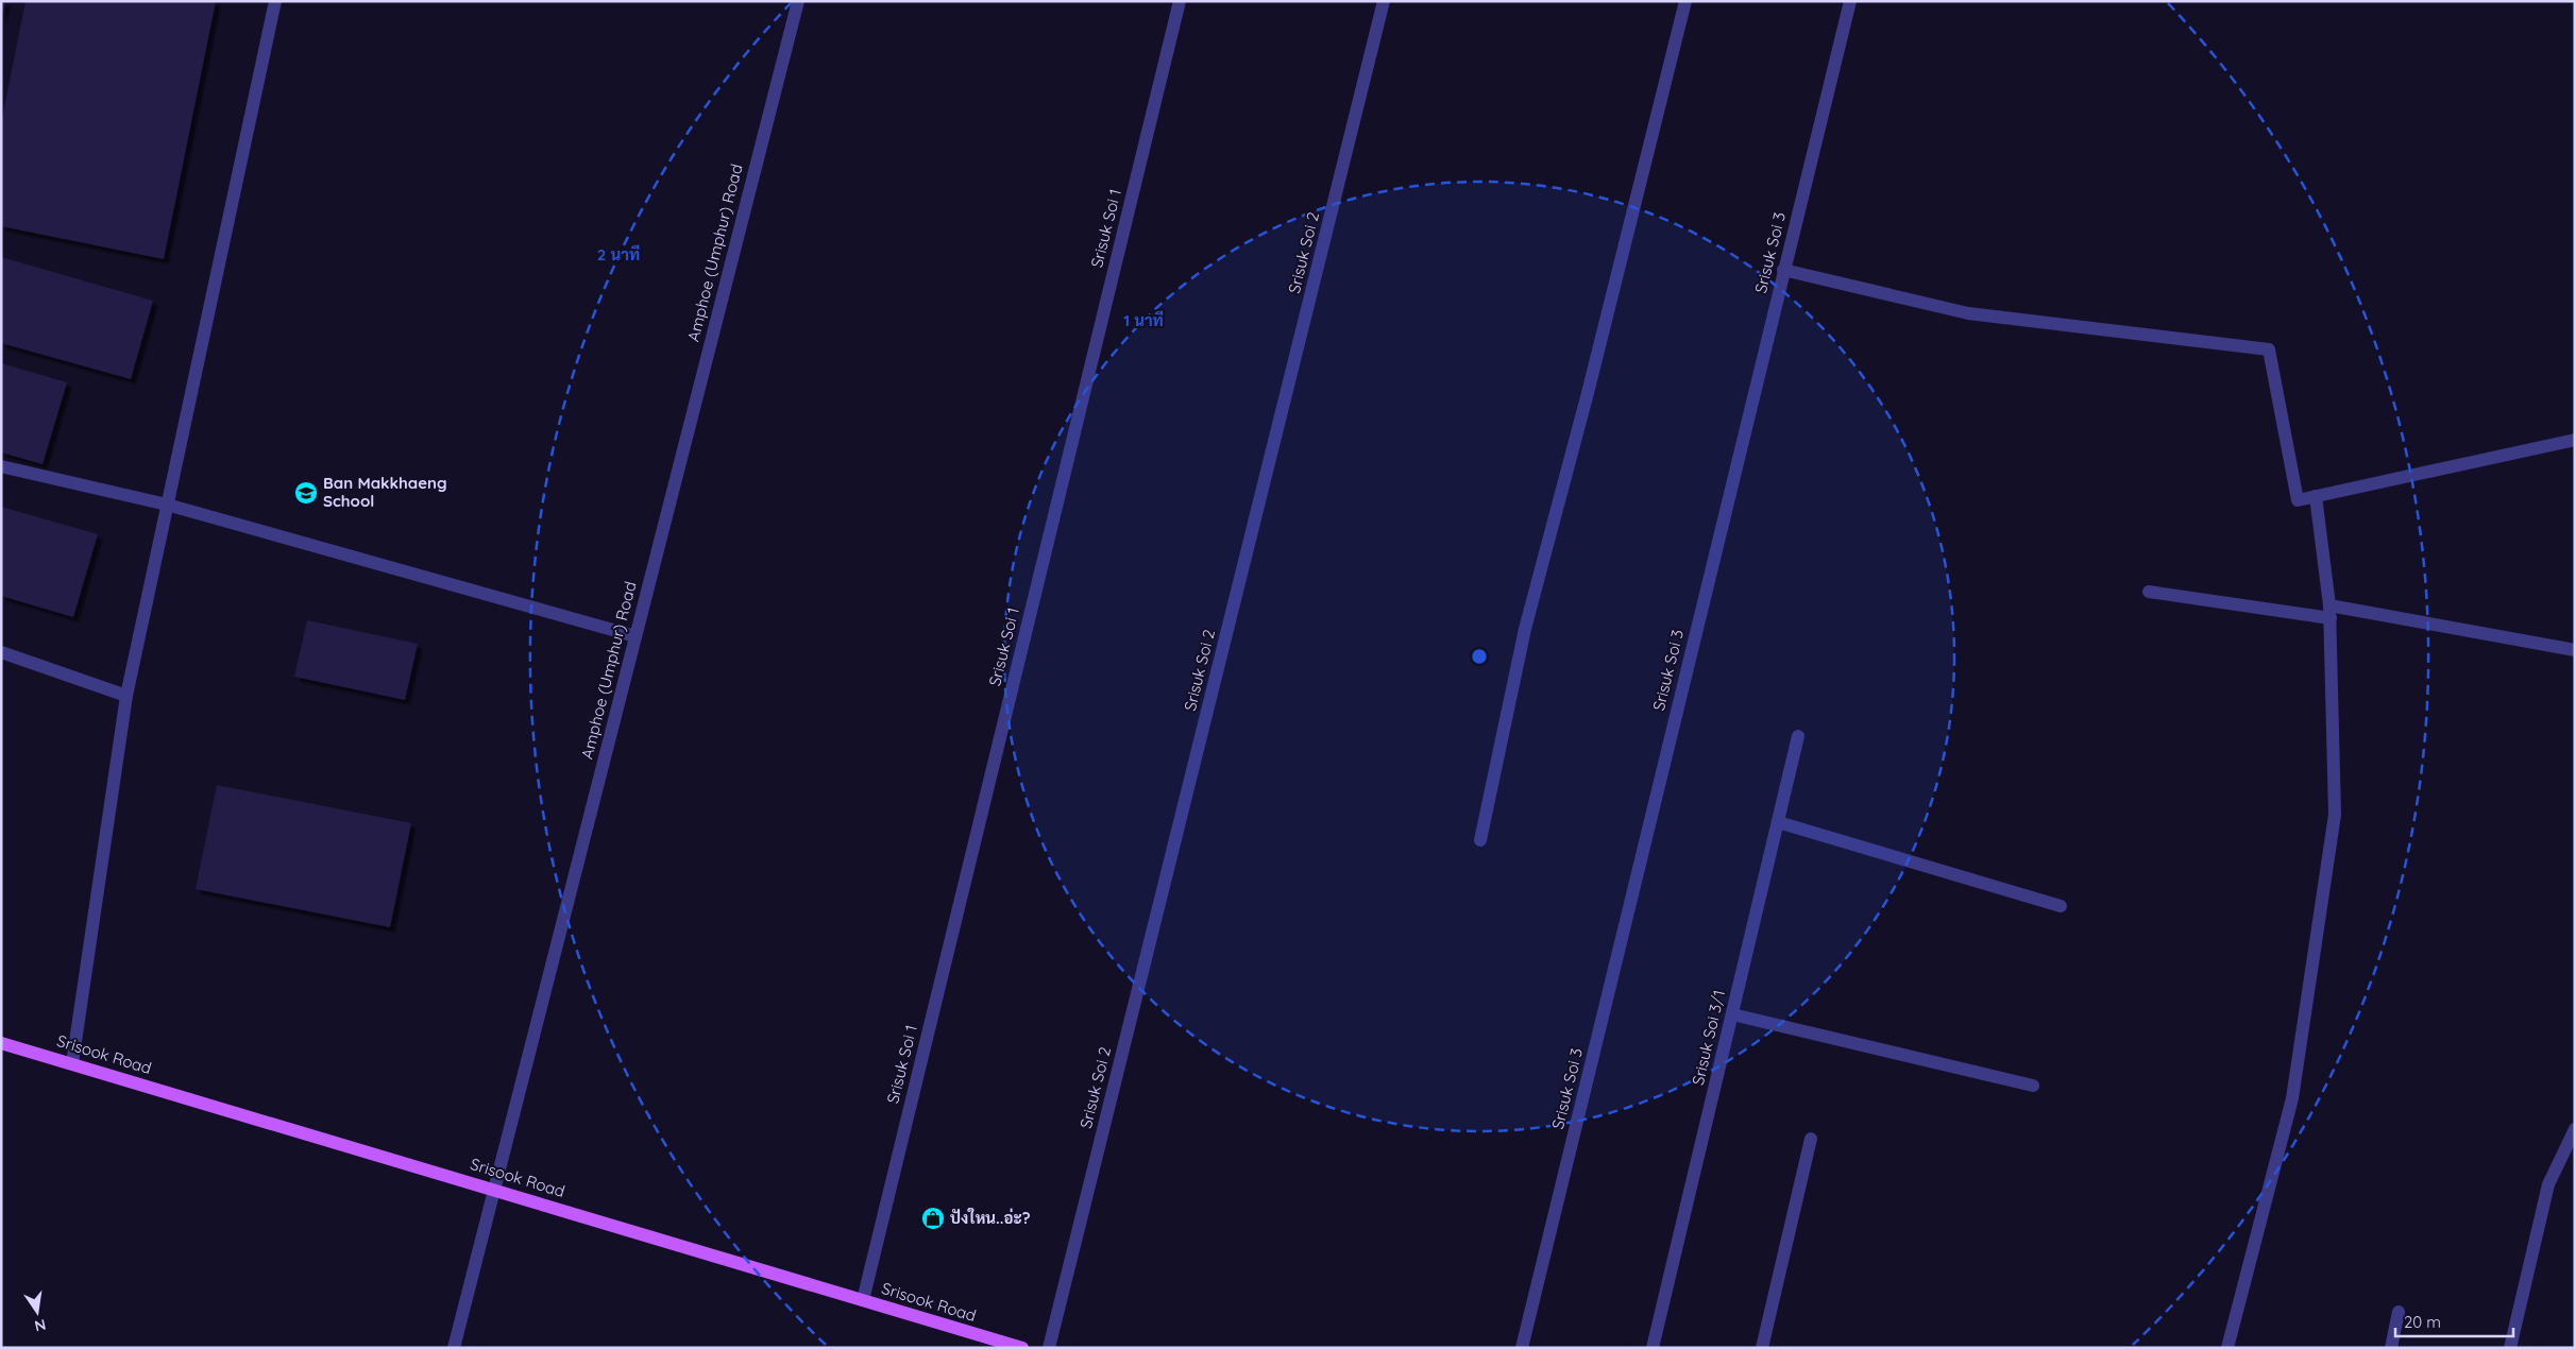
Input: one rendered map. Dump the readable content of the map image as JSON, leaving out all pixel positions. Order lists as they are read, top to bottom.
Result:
{
  "streets": {
    "main road": ["Srisook Road"],
    "street": [
      "Srisuk Soi 1",
      "Amphoe (Umphur) Road",
      "Srisuk Soi 2",
      "Srisuk Soi 3",
      "Srisuk Soi 3/1"
    ]
  },
  "crossings": [
    ["Srisuk Soi 1", "Srisook Road"],
    ["Amphoe (Umphur) Road", "Srisook Road"]
  ],
  "places": {
    "school or university": ["Ban Makkhaeng School"],
    "shop": ["ปังใหน..อ่ะ?"]
  },
  "scale_bar": "20 m",
  "north": "bottom",
  "rings": ["2 นาที", "1 นาที"]
}
